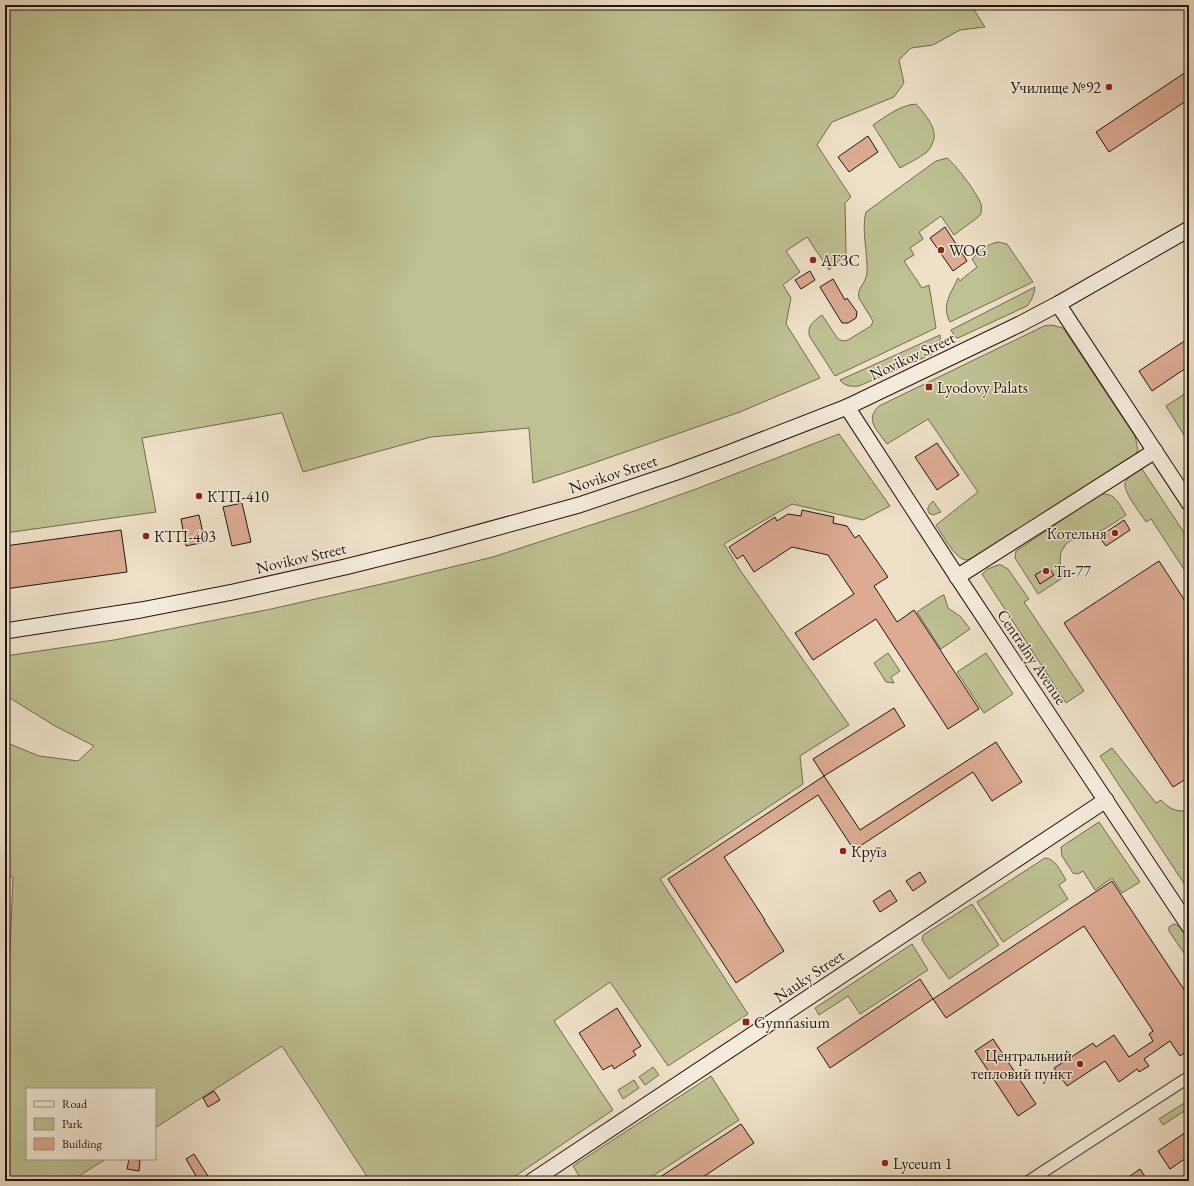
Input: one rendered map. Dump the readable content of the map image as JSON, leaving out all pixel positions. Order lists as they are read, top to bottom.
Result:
{
  "streets": {
    "street": ["Novikov Street", "Centralny Avenue", "Nauky Street"]
  },
  "crossings": [
    ["Novikov Street", "Centralny Avenue"],
    ["Centralny Avenue", "Nauky Street"]
  ],
  "places": {
    "other": [
      "Училище №92",
      "WOG",
      "АГЗС",
      "КТП-410",
      "Котельня",
      "КТП-403",
      "Тп-77",
      "Круїз",
      "Центральний тепловий пункт",
      "Lyceum 1"
    ],
    "transit": ["Lyodovy Palats", "Gymnasium"]
  },
  "legend": ["Road", "Park", "Building"]
}
